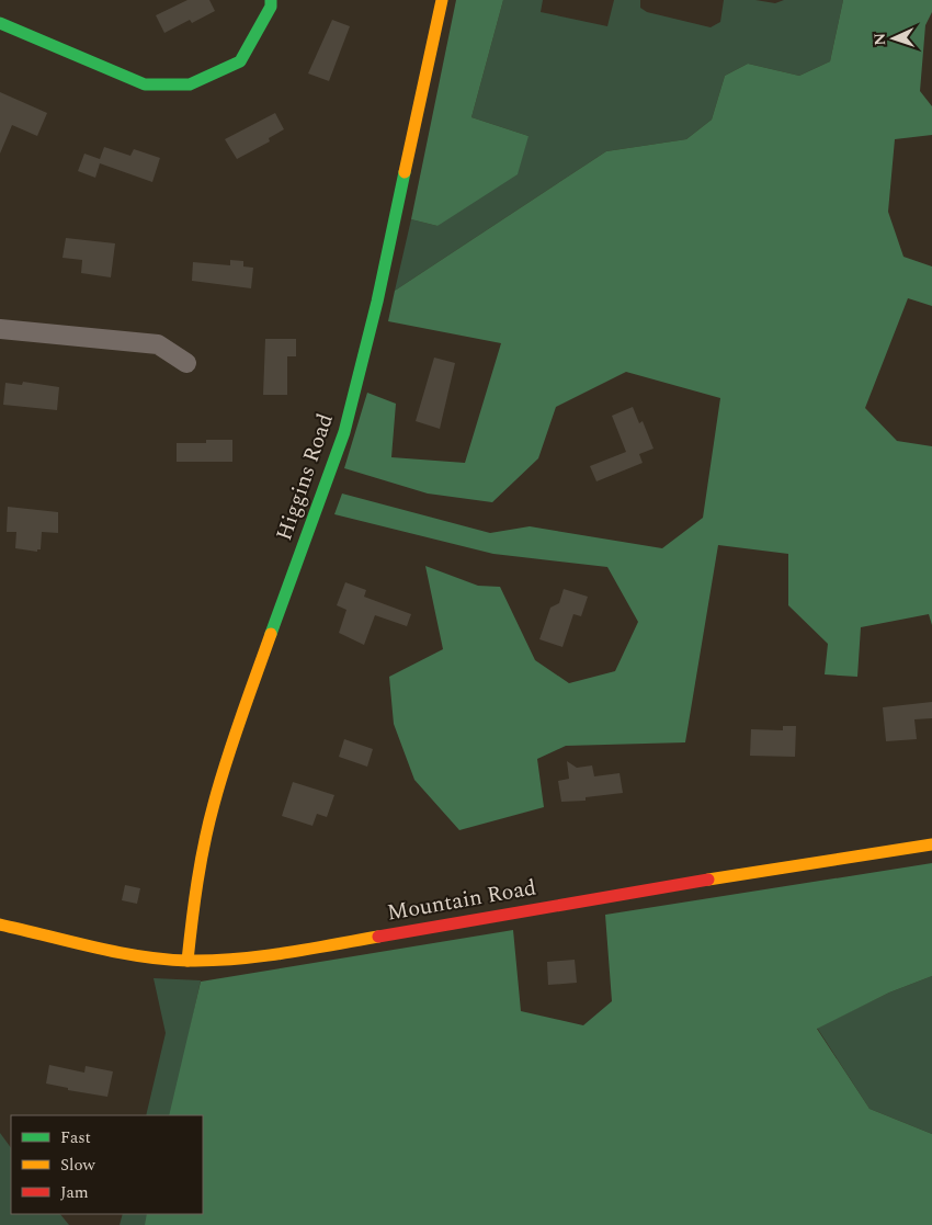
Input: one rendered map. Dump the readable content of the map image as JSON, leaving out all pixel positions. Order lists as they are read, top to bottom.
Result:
{
  "streets": {
    "street": ["Higgins Road", "Mountain Road"]
  },
  "crossings": [
    ["Higgins Road", "Mountain Road"]
  ],
  "legend": ["Fast", "Slow", "Jam"],
  "north": "left"
}
